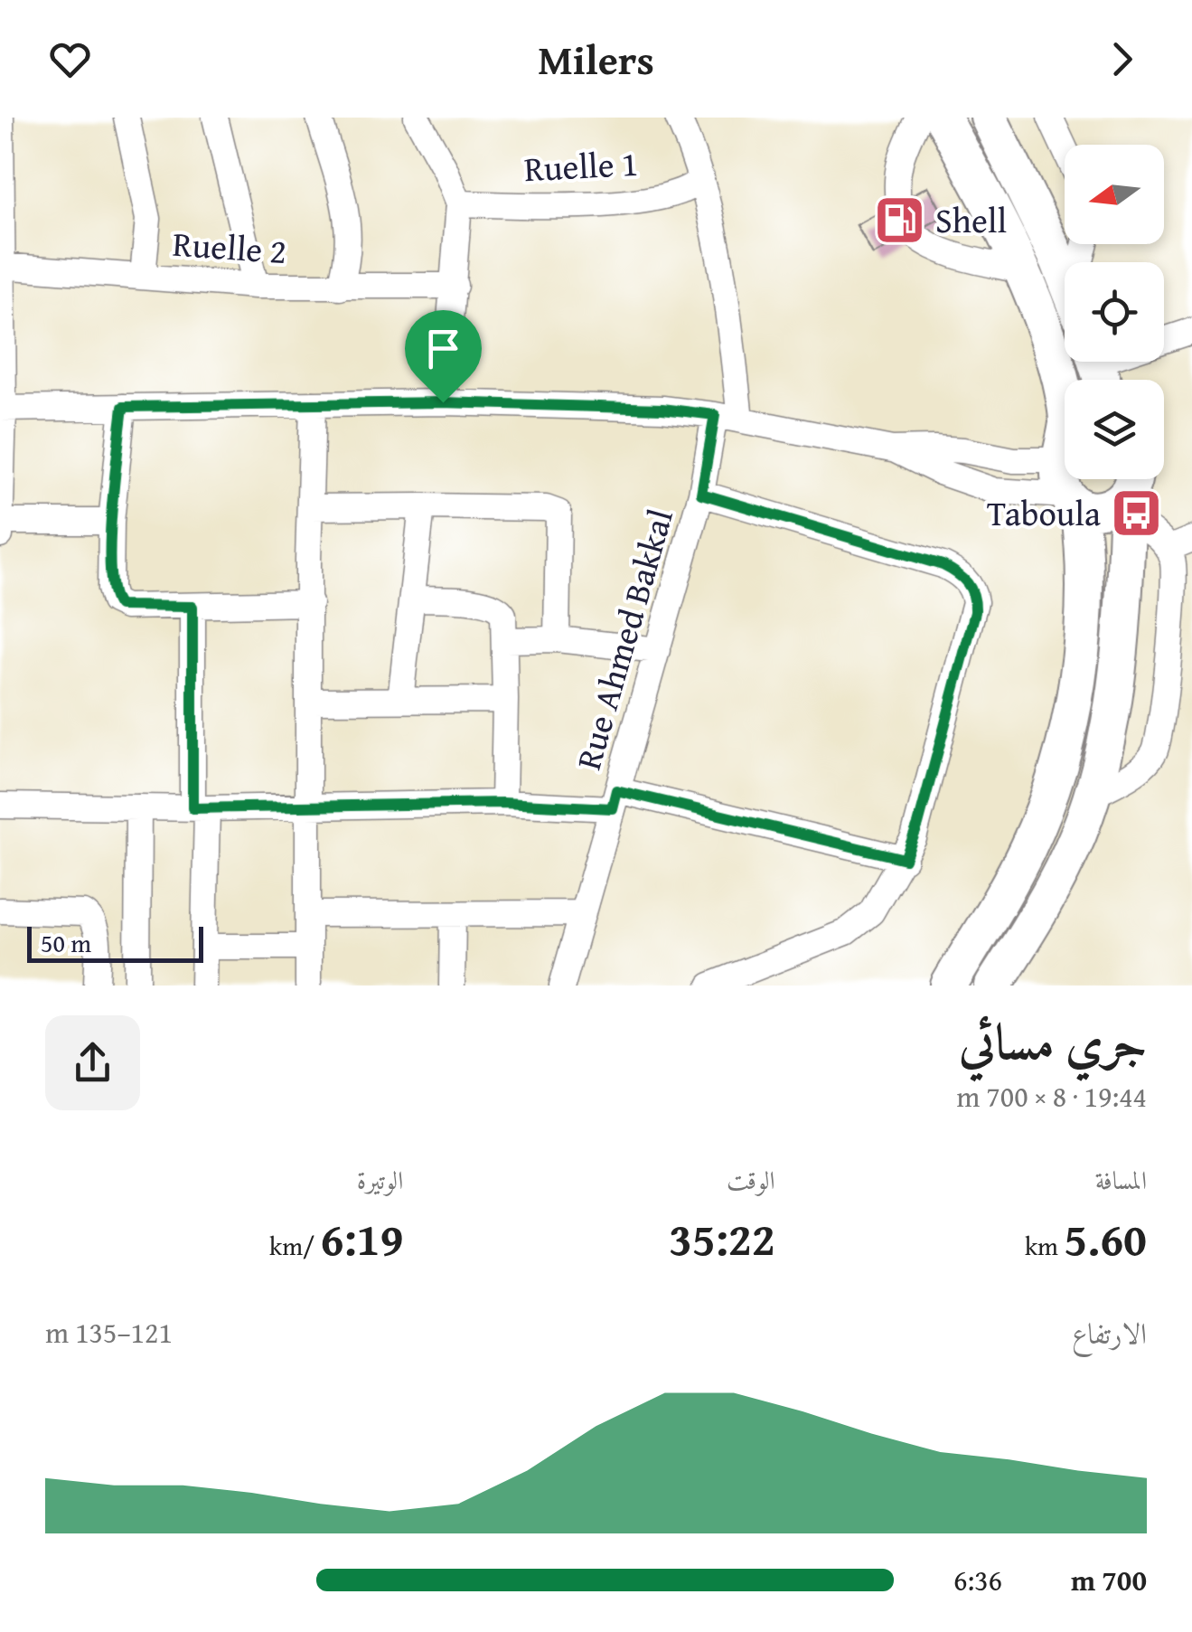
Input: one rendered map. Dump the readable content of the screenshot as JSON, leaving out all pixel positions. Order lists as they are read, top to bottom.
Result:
{
  "streets": {
    "street": ["Ruelle 1", "Ruelle 2", "Rue Ahmed Bakkal"]
  },
  "places": {
    "fuel station": ["Shell"],
    "bus stop": ["Taboula"]
  },
  "scale_bar": "50 m",
  "north": "left",
  "page": {
    "header": "Milers",
    "scale": "50 m",
    "heading": ["جري مسائي", "19:44 · 8 × 700 m"],
    "stats": [
      ["المسافة", "5.60 km"],
      ["الوقت", "35:22"],
      ["الوتيرة", "6:19 /km"]
    ],
    "chart": ["الارتفاع", "121–135 m"],
    "list": [
      {
        "name": "700 m",
        "note": "6:36"
      }
    ]
  }
}
